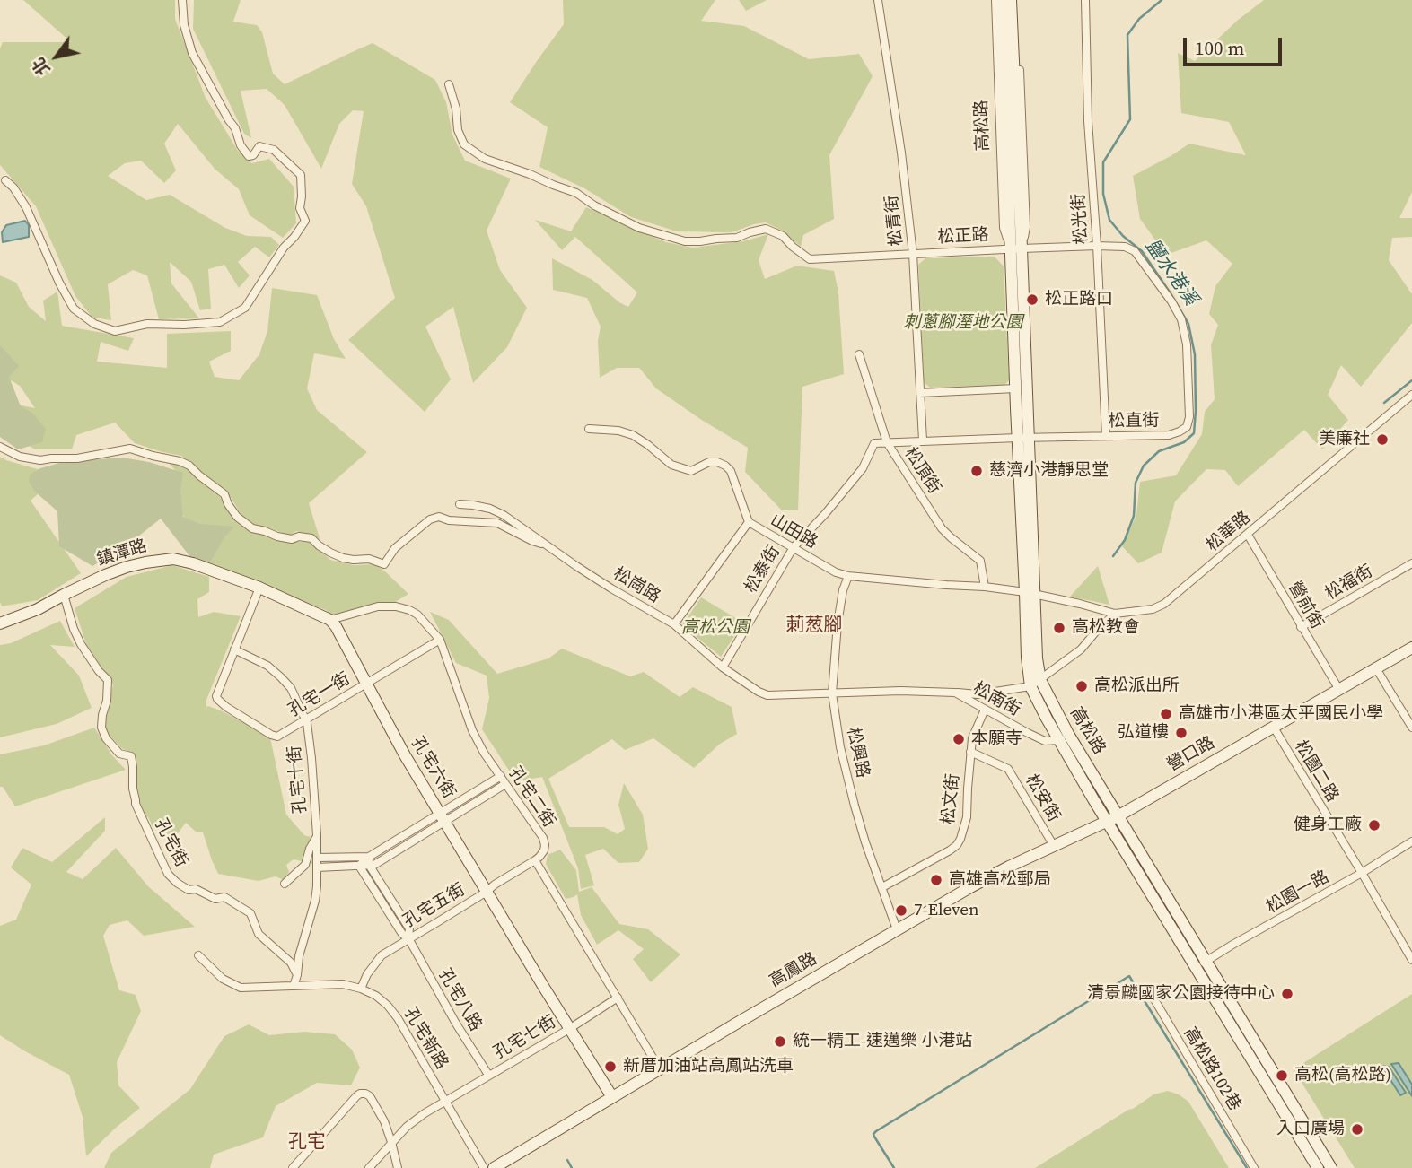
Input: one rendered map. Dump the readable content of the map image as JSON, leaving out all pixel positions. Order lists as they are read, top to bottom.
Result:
{
  "streets": {
    "street": [
      "高松路",
      "松光街",
      "松青街",
      "松正路",
      "松直街",
      "松頂街",
      "山田路",
      "松華路",
      "鎮潭路",
      "松泰街",
      "松福街",
      "松崗路",
      "營前街",
      "孔宅一街",
      "松南街",
      "松興路",
      "營口路",
      "孔宅六街",
      "松園二路",
      "孔宅十街",
      "孔宅二街",
      "松安街",
      "松文街",
      "孔宅街",
      "松園一路",
      "孔宅五街",
      "高鳳路",
      "孔宅八路",
      "孔宅七街",
      "孔宅新路",
      "高松路102巷"
    ]
  },
  "crossings": [
    ["高松路", "松正路"],
    ["高松路", "松直街"],
    ["高松路", "山田路"],
    ["高松路", "松華路"],
    ["高松路", "松南街"],
    ["高松路", "營口路"],
    ["高松路", "松園一路"],
    ["高松路", "高鳳路"],
    ["松光街", "松正路"],
    ["松光街", "松直街"],
    ["松青街", "松正路"],
    ["松青街", "松直街"],
    ["松正路", "松直街"],
    ["松直街", "松頂街"],
    ["松直街", "松泰街"],
    ["松頂街", "山田路"],
    ["松頂街", "松泰街"],
    ["山田路", "松華路"],
    ["山田路", "松泰街"],
    ["山田路", "松興路"],
    ["松華路", "營前街"],
    ["鎮潭路", "孔宅街"],
    ["松泰街", "松崗路"],
    ["松福街", "營前街"],
    ["松崗路", "松南街"],
    ["松崗路", "松興路"],
    ["營前街", "營口路"],
    ["孔宅一街", "孔宅六街"],
    ["孔宅一街", "孔宅十街"],
    ["孔宅一街", "孔宅二街"],
    ["松南街", "松興路"],
    ["松南街", "松文街"],
    ["松興路", "松文街"],
    ["松興路", "高鳳路"],
    ["營口路", "松園二路"],
    ["營口路", "高鳳路"],
    ["孔宅六街", "孔宅二街"],
    ["孔宅六街", "孔宅五街"],
    ["孔宅六街", "高鳳路"],
    ["孔宅六街", "孔宅七街"],
    ["松園二路", "松園一路"],
    ["孔宅十街", "孔宅街"],
    ["孔宅二街", "孔宅五街"],
    ["松安街", "松文街"],
    ["松安街", "高鳳路"],
    ["孔宅五街", "孔宅八路"],
    ["孔宅五街", "孔宅新路"],
    ["孔宅八路", "孔宅七街"],
    ["孔宅七街", "孔宅新路"]
  ],
  "districts": ["莿葱腳", "孔宅"],
  "water": ["鹽水港溪"],
  "parks": ["刺蔥腳溼地公園", "高松公園"],
  "places": [
    "松正路口",
    "美廉社",
    "慈濟小港靜思堂",
    "高松教會",
    "高松派出所",
    "高雄市小港區太平國民小學",
    "弘道樓",
    "本願寺",
    "健身工廠",
    "高雄高松郵局",
    "7-Eleven",
    "清景麟國家公園接待中心",
    "統一精工-速邁樂 小港站",
    "新厝加油站高鳳站洗車",
    "高松(高松路)",
    "入口廣場"
  ],
  "scale_bar": "100 m",
  "north": "bottom left"
}
